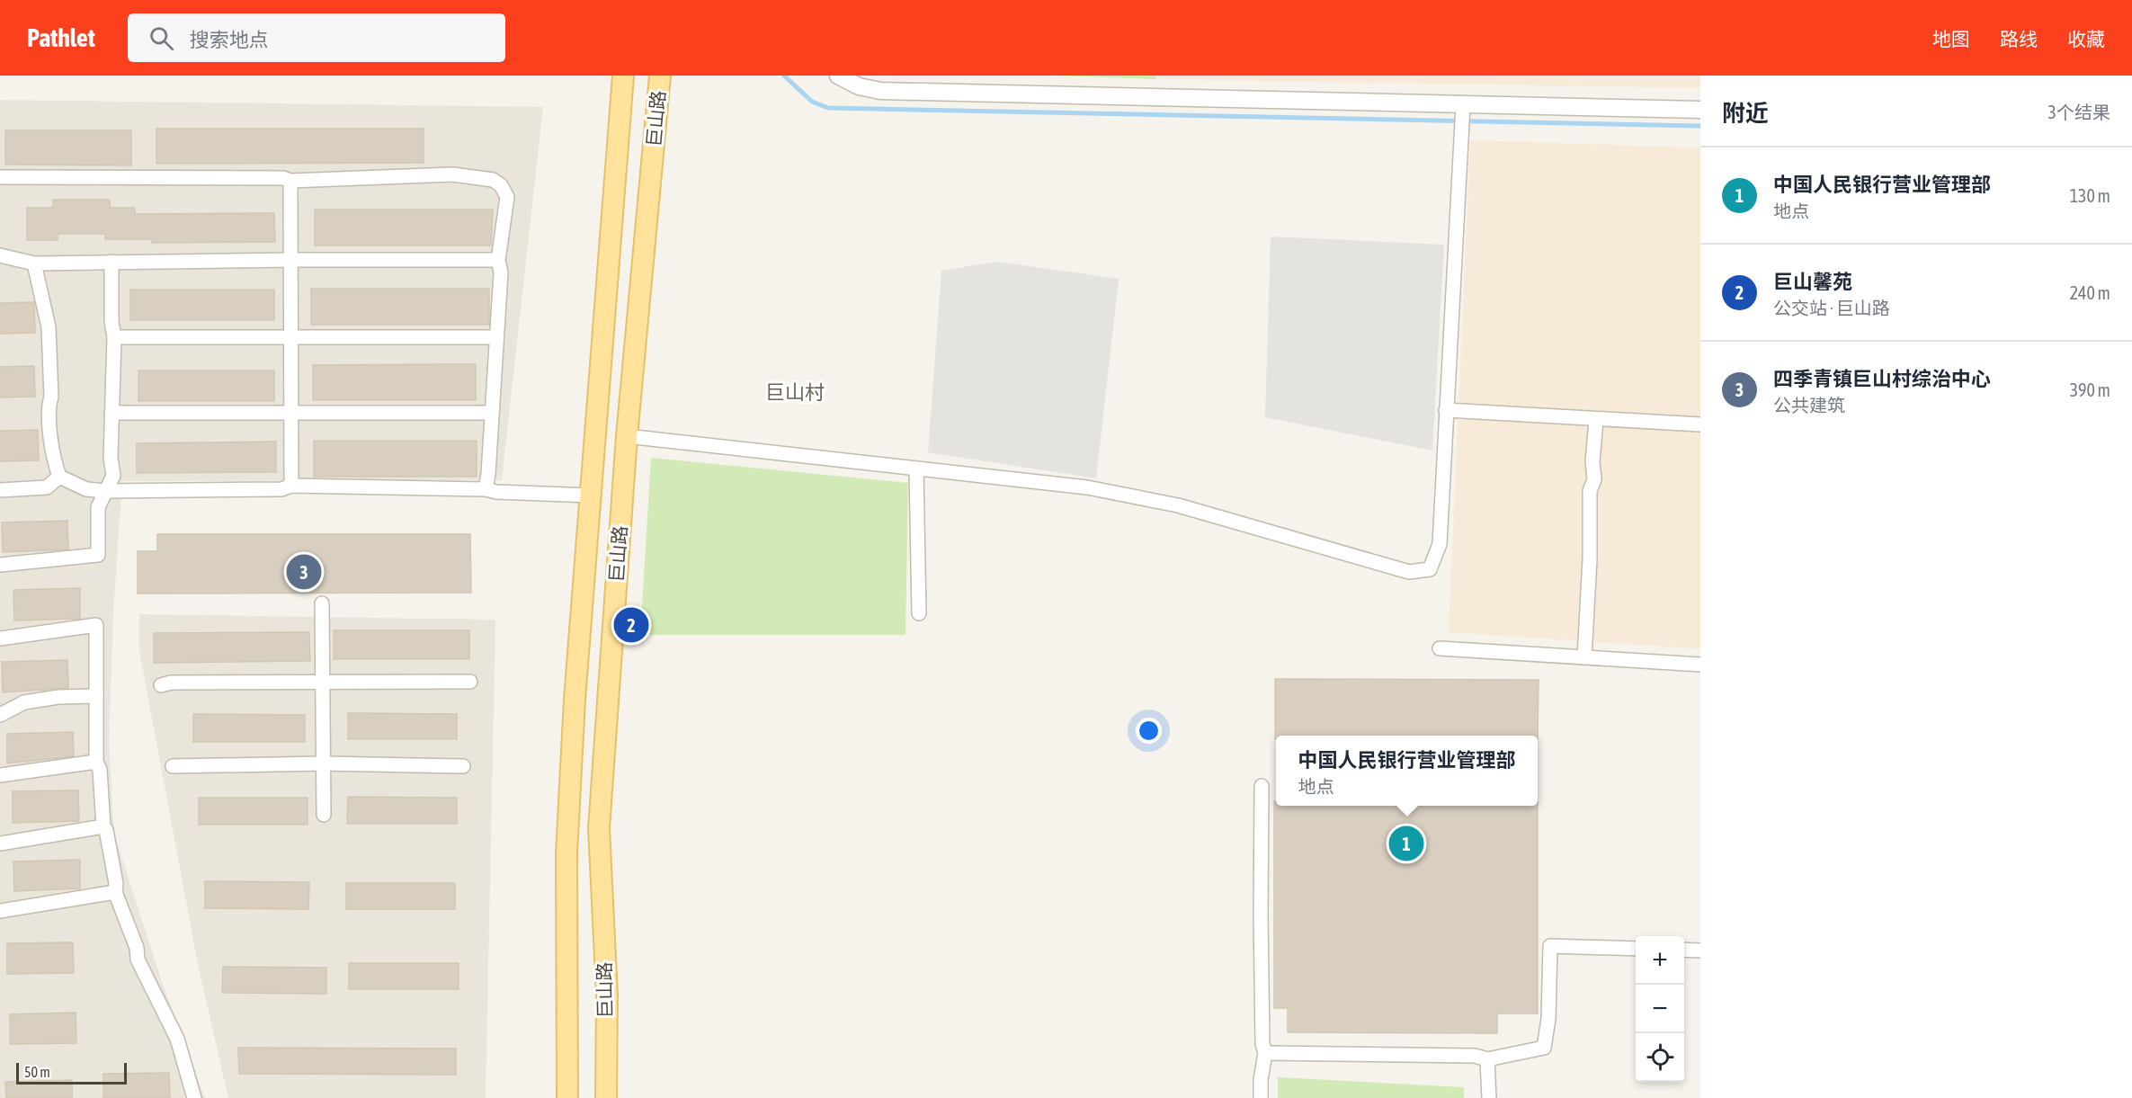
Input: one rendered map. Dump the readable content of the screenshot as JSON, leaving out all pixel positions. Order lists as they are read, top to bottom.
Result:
{
  "streets": {
    "main road": ["巨山路"]
  },
  "districts": ["巨山村"],
  "scale_bar": "50 m",
  "page": {
    "header": "Pathlet",
    "search": "搜索地点",
    "nav": ["地图", "路线", "收藏"],
    "heading": ["附近", "3个结果"],
    "list": [
      {
        "mark": "1",
        "name": "中国人民银行营业管理部",
        "note": "地点",
        "value": "130 m"
      },
      {
        "mark": "2",
        "name": "巨山馨苑",
        "note": "公交站 · 巨山路",
        "value": "240 m"
      },
      {
        "mark": "3",
        "name": "四季青镇巨山村综治中心",
        "note": "公共建筑",
        "value": "390 m"
      }
    ],
    "pins": ["3", "2", "1"],
    "popup": ["中国人民银行营业管理部", "地点"],
    "map_buttons": ["+", "−"],
    "scale": "50 m"
  }
}
